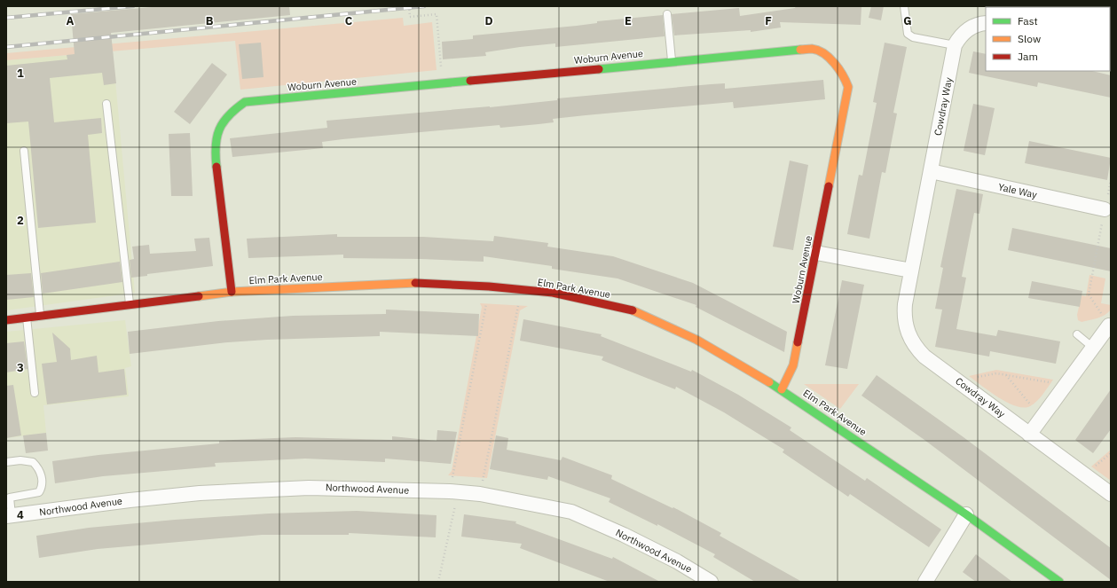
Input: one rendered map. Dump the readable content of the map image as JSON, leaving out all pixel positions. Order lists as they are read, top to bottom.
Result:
{
  "streets": {
    "street": [
      "Woburn Avenue",
      "Cowdray Way",
      "Yale Way",
      "Elm Park Avenue",
      "Northwood Avenue"
    ]
  },
  "crossings": [
    ["Woburn Avenue", "Elm Park Avenue"],
    ["Cowdray Way", "Yale Way"]
  ],
  "legend": ["Fast", "Slow", "Jam"],
  "grid": {
    "columns": [
      "A",
      "B",
      "C",
      "D",
      "E",
      "F",
      "G"
    ],
    "rows": [
      "1",
      "2",
      "3",
      "4"
    ]
  }
}
